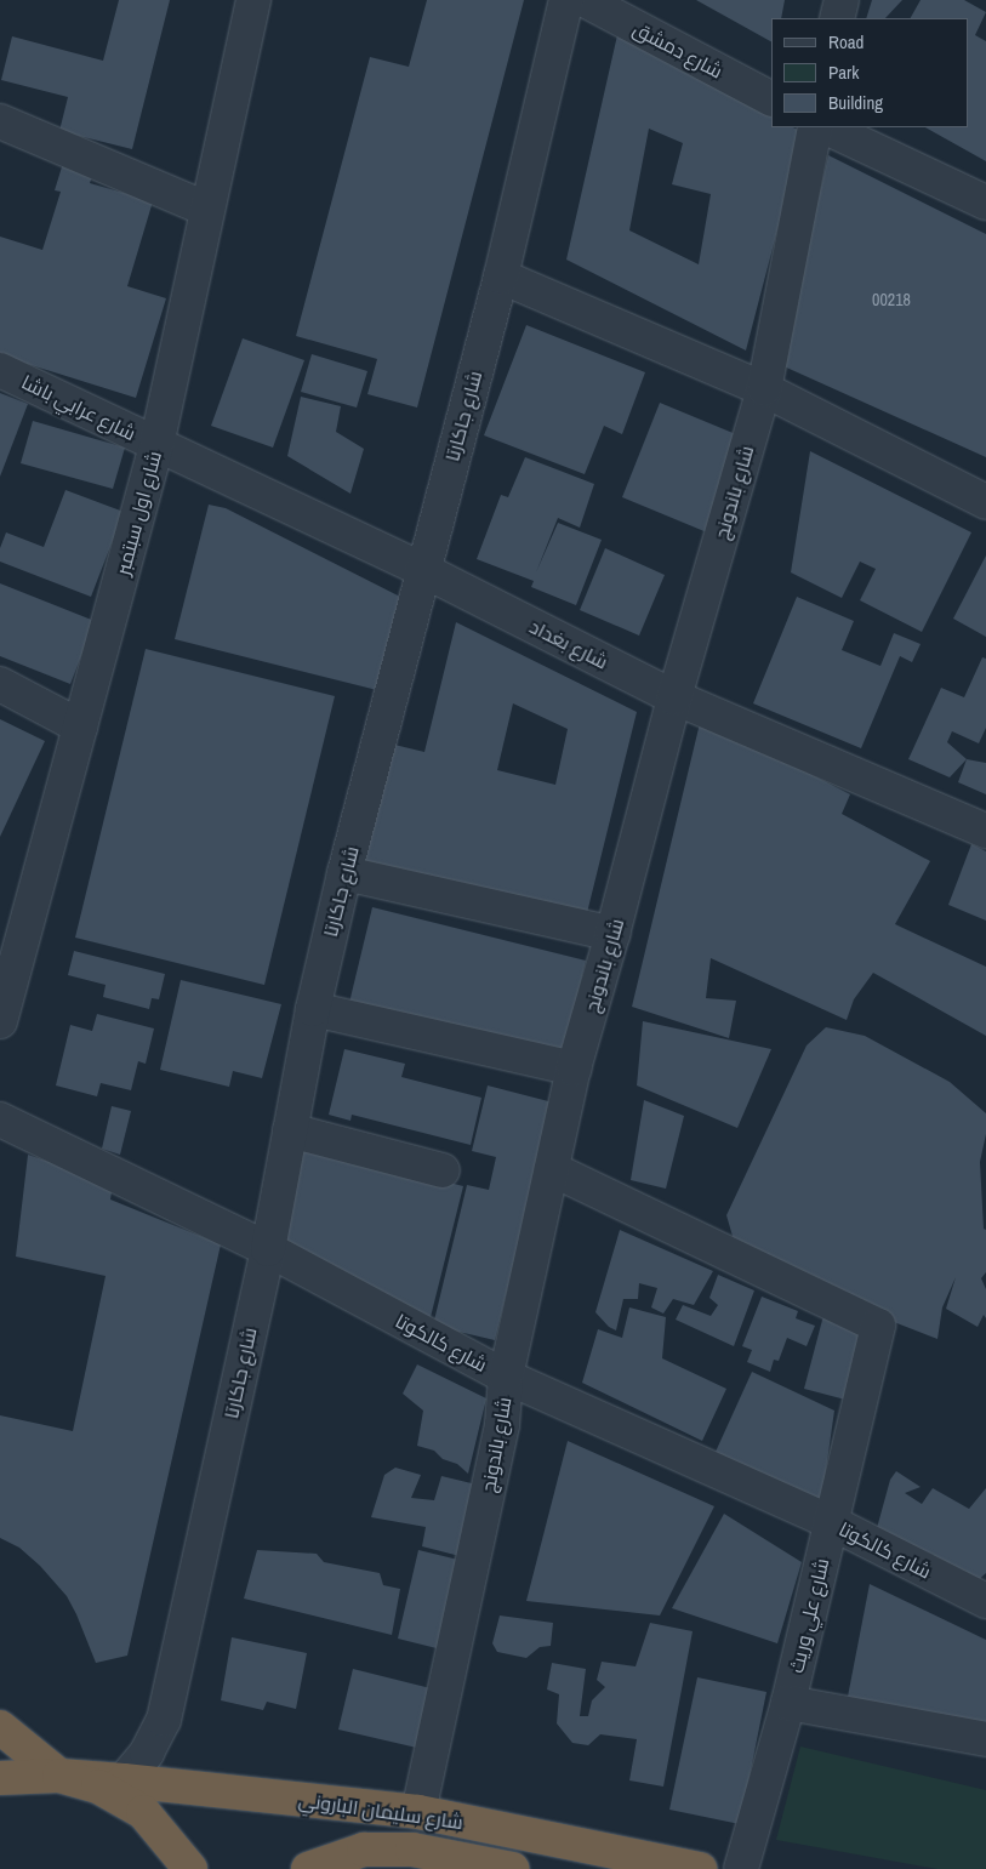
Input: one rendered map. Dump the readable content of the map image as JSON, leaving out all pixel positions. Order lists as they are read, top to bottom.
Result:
{
  "streets": {
    "highway": ["شارع سليمان الباروني"],
    "street": [
      "شارع دمشق",
      "شارع عرابي باشا",
      "شارع جاكارتا",
      "شارع باندونج",
      "شارع اول سبتمبر",
      "شارع بغداد",
      "شارع كالكوتا",
      "شارع علي وريث"
    ]
  },
  "crossings": [
    ["شارع عرابي باشا", "شارع اول سبتمبر"],
    ["شارع عرابي باشا", "شارع بغداد"],
    ["شارع جاكارتا", "شارع بغداد"],
    ["شارع جاكارتا", "شارع كالكوتا"],
    ["شارع جاكارتا", "شارع سليمان الباروني"],
    ["شارع باندونج", "شارع بغداد"],
    ["شارع باندونج", "شارع كالكوتا"],
    ["شارع باندونج", "شارع علي وريث"],
    ["شارع باندونج", "شارع سليمان الباروني"],
    ["شارع اول سبتمبر", "شارع بغداد"],
    ["شارع كالكوتا", "شارع علي وريث"]
  ],
  "house_numbers": ["00218"],
  "legend": ["Road", "Park", "Building"]
}
